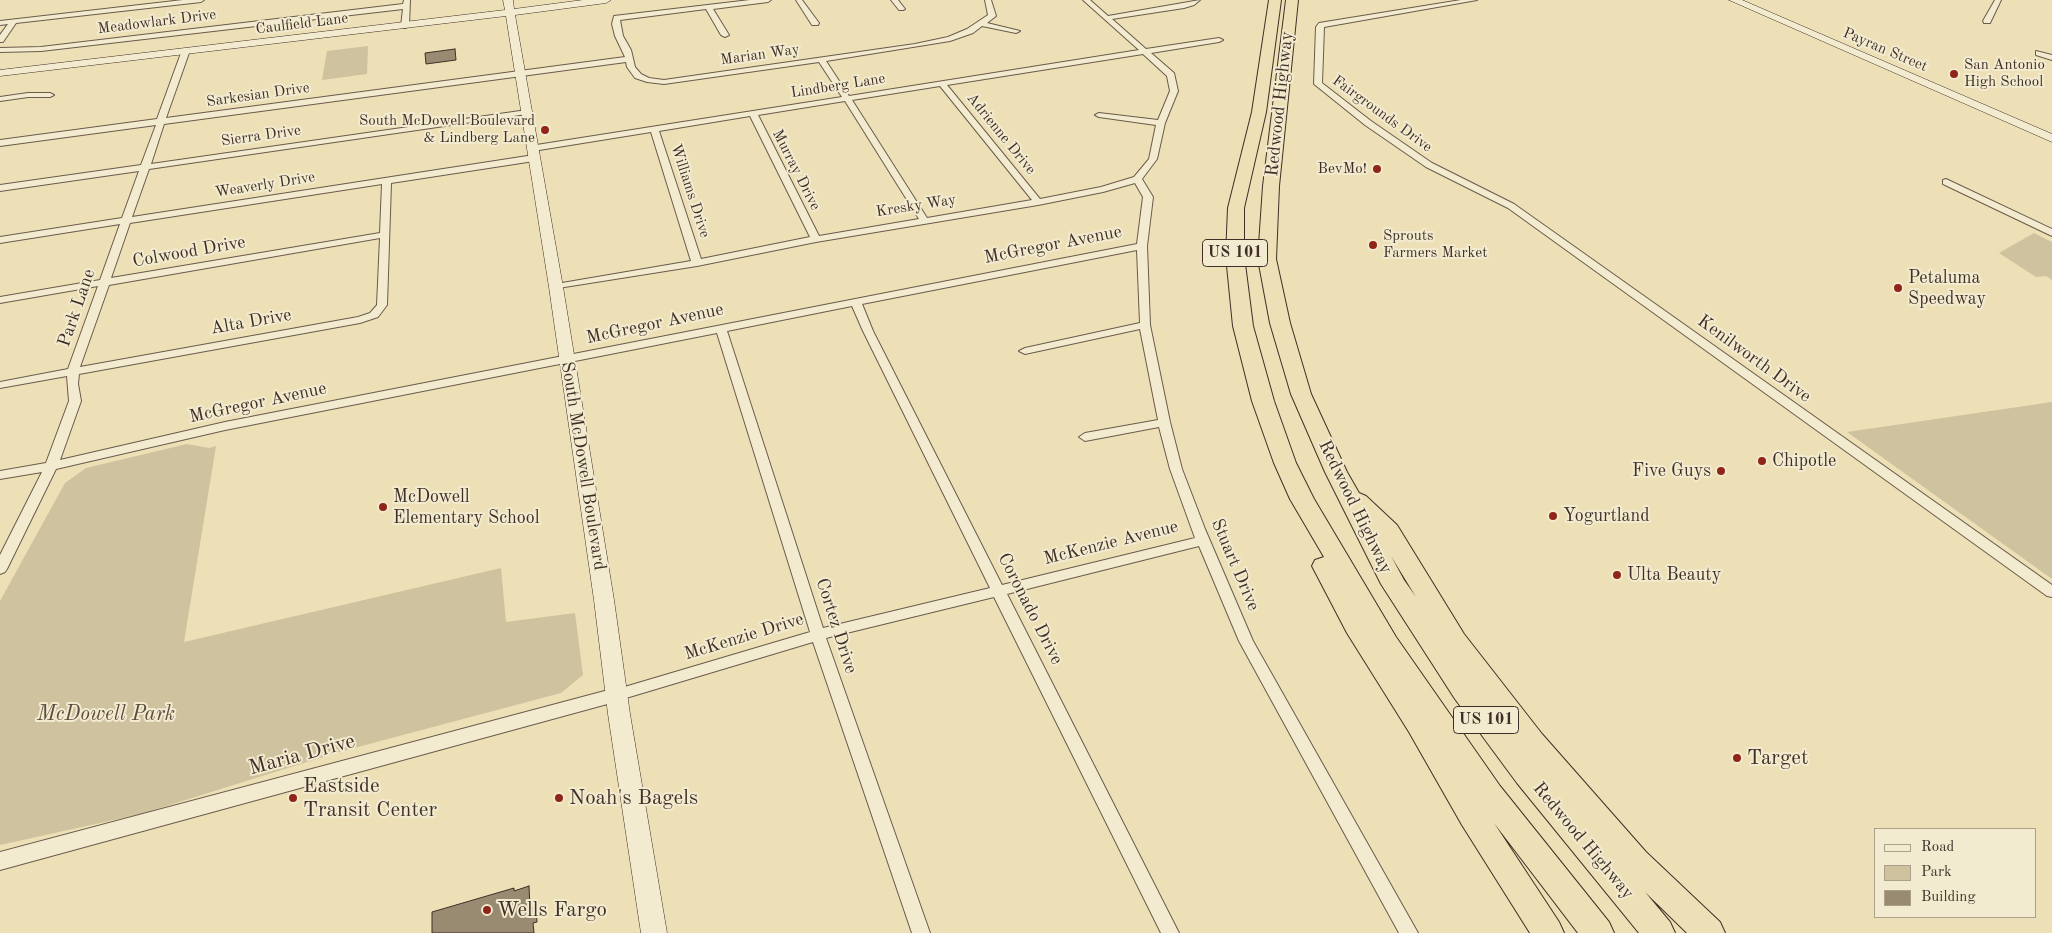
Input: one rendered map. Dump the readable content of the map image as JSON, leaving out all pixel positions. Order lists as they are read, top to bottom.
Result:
{
  "streets": {
    "highway": ["Redwood Highway", "US 101"],
    "main road": ["Caulfield Lane", "Payran Street", "South McDowell Boulevard"],
    "street": [
      "Meadowlark Drive",
      "Marian Way",
      "Lindberg Lane",
      "Sarkesian Drive",
      "Fairgrounds Drive",
      "Adrienne Drive",
      "Sierra Drive",
      "Murray Drive",
      "Weaverly Drive",
      "Williams Drive",
      "Kresky Way",
      "McGregor Avenue",
      "Colwood Drive",
      "Park Lane",
      "Alta Drive",
      "Kenilworth Drive",
      "McKenzie Avenue",
      "Stuart Drive",
      "Coronado Drive",
      "Cortez Drive",
      "McKenzie Drive",
      "Maria Drive"
    ]
  },
  "crossings": [
    ["Caulfield Lane", "Park Lane"],
    ["Caulfield Lane", "South McDowell Boulevard"],
    ["Lindberg Lane", "Adrienne Drive"],
    ["Lindberg Lane", "Murray Drive"],
    ["Lindberg Lane", "Weaverly Drive"],
    ["Lindberg Lane", "Williams Drive"],
    ["Lindberg Lane", "South McDowell Boulevard"],
    ["Sarkesian Drive", "Park Lane"],
    ["Sarkesian Drive", "South McDowell Boulevard"],
    ["Fairgrounds Drive", "Kenilworth Drive"],
    ["Adrienne Drive", "Kresky Way"],
    ["Sierra Drive", "Park Lane"],
    ["Sierra Drive", "South McDowell Boulevard"],
    ["Murray Drive", "Kresky Way"],
    ["Weaverly Drive", "Park Lane"],
    ["Weaverly Drive", "Alta Drive"],
    ["Weaverly Drive", "South McDowell Boulevard"],
    ["Williams Drive", "Kresky Way"],
    ["Kresky Way", "South McDowell Boulevard"],
    ["Kresky Way", "Stuart Drive"],
    ["McGregor Avenue", "Park Lane"],
    ["McGregor Avenue", "South McDowell Boulevard"],
    ["McGregor Avenue", "Stuart Drive"],
    ["McGregor Avenue", "Coronado Drive"],
    ["McGregor Avenue", "Cortez Drive"],
    ["Colwood Drive", "Park Lane"],
    ["Colwood Drive", "Alta Drive"],
    ["Park Lane", "Alta Drive"],
    ["South McDowell Boulevard", "McKenzie Drive"],
    ["South McDowell Boulevard", "Maria Drive"],
    ["McKenzie Avenue", "Stuart Drive"],
    ["McKenzie Avenue", "Coronado Drive"],
    ["McKenzie Avenue", "McKenzie Drive"],
    ["Coronado Drive", "McKenzie Drive"],
    ["Cortez Drive", "McKenzie Drive"],
    ["McKenzie Drive", "Maria Drive"]
  ],
  "parks": ["McDowell Park"],
  "places": [
    "San Antonio High School",
    "South McDowell Boulevard & Lindberg Lane",
    "BevMo!",
    "Sprouts Farmers Market",
    "Petaluma Speedway",
    "Chipotle",
    "Five Guys",
    "McDowell Elementary School",
    "Yogurtland",
    "Ulta Beauty",
    "Target",
    "Eastside Transit Center",
    "Noah's Bagels",
    "Wells Fargo"
  ],
  "legend": ["Road", "Park", "Building"]
}
